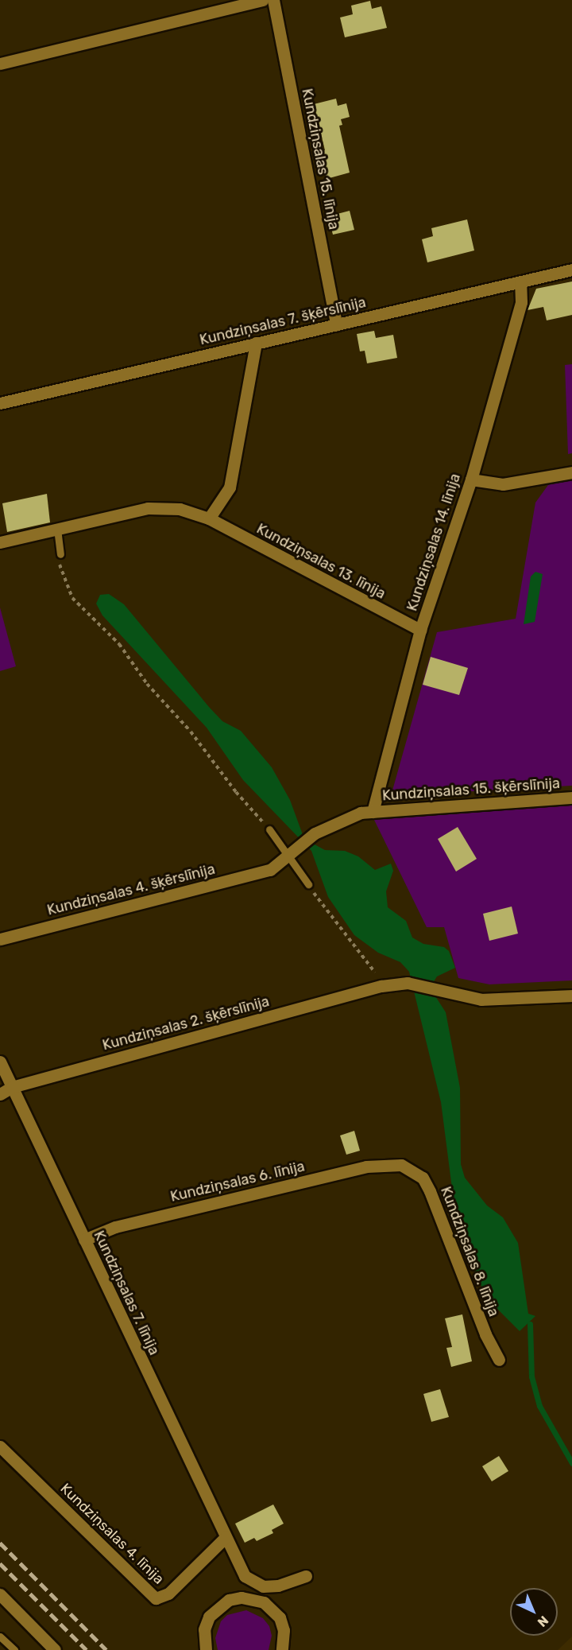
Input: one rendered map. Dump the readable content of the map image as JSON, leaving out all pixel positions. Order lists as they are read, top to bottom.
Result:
{
  "streets": {
    "street": [
      "Kundziņsalas 15. līnija",
      "Kundziņsalas 7. šķērslīnija",
      "Kundziņsalas 14. līnija",
      "Kundziņsalas 13. līnija",
      "Kundziņsalas 15. šķērslīnija",
      "Kundziņsalas 4. šķērslīnija",
      "Kundziņsalas 2. šķērslīnija",
      "Kundziņsalas 6. līnija",
      "Kundziņsalas 8. līnija",
      "Kundziņsalas 7. līnija",
      "Kundziņsalas 4. līnija"
    ]
  },
  "crossings": [
    ["Kundziņsalas 15. līnija", "Kundziņsalas 7. šķērslīnija"],
    ["Kundziņsalas 7. šķērslīnija", "Kundziņsalas 14. līnija"],
    ["Kundziņsalas 14. līnija", "Kundziņsalas 13. līnija"],
    ["Kundziņsalas 14. līnija", "Kundziņsalas 15. šķērslīnija"],
    ["Kundziņsalas 15. šķērslīnija", "Kundziņsalas 4. šķērslīnija"],
    ["Kundziņsalas 2. šķērslīnija", "Kundziņsalas 7. līnija"],
    ["Kundziņsalas 6. līnija", "Kundziņsalas 8. līnija"],
    ["Kundziņsalas 6. līnija", "Kundziņsalas 7. līnija"],
    ["Kundziņsalas 7. līnija", "Kundziņsalas 4. līnija"]
  ],
  "north": "bottom right"
}
